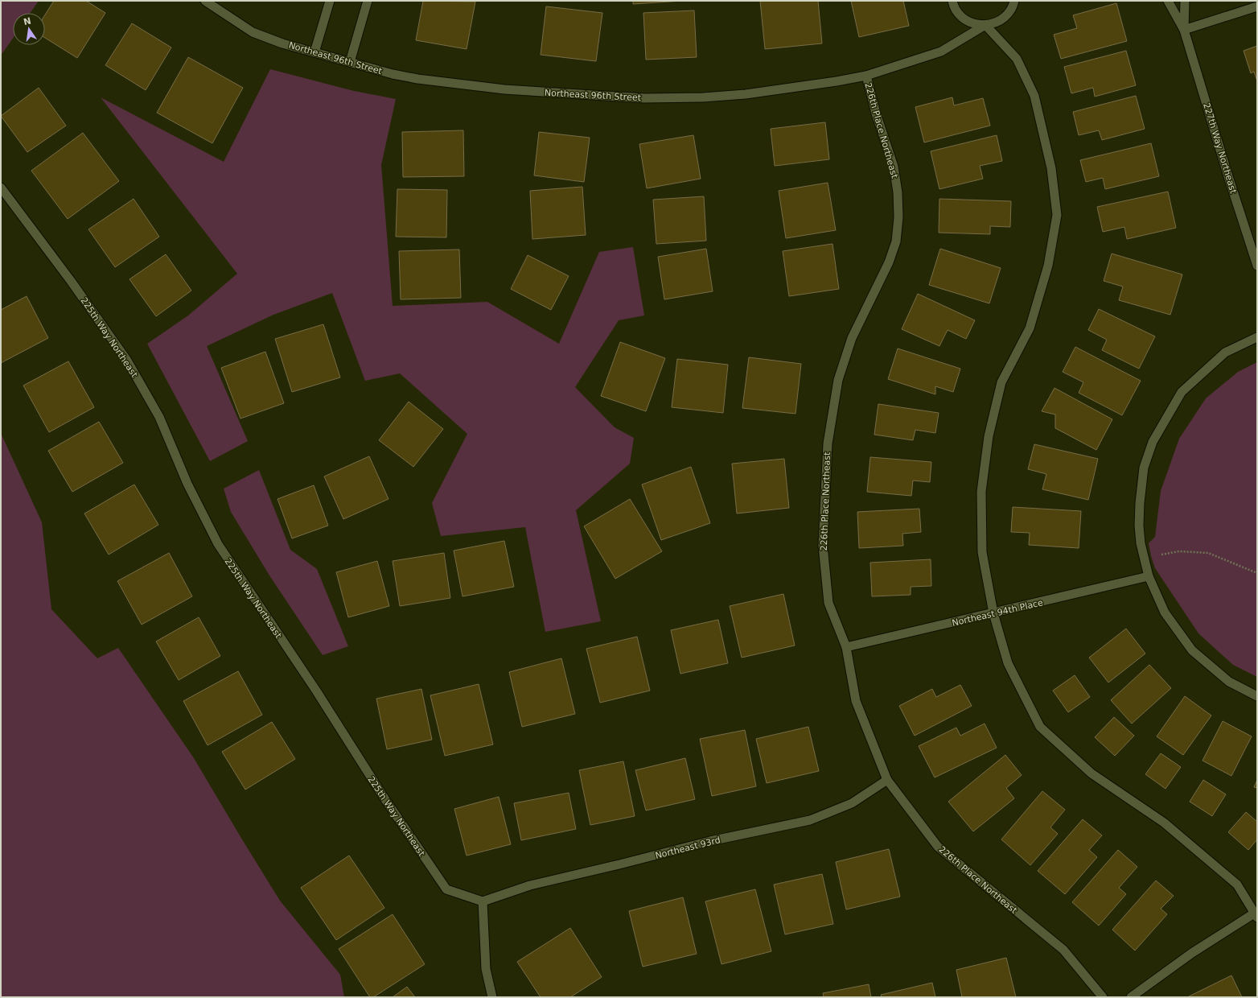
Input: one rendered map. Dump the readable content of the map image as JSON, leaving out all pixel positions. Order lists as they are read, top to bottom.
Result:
{
  "streets": {
    "street": [
      "Northeast 96th Street",
      "226th Place Northeast",
      "227th Way Northeast",
      "225th Way Northeast",
      "Northeast 94th Place",
      "Northeast 93rd"
    ]
  },
  "crossings": [
    ["Northeast 96th Street", "226th Place Northeast"],
    ["226th Place Northeast", "Northeast 94th Place"],
    ["226th Place Northeast", "Northeast 93rd"],
    ["225th Way Northeast", "Northeast 93rd"]
  ],
  "north": "top"
}
